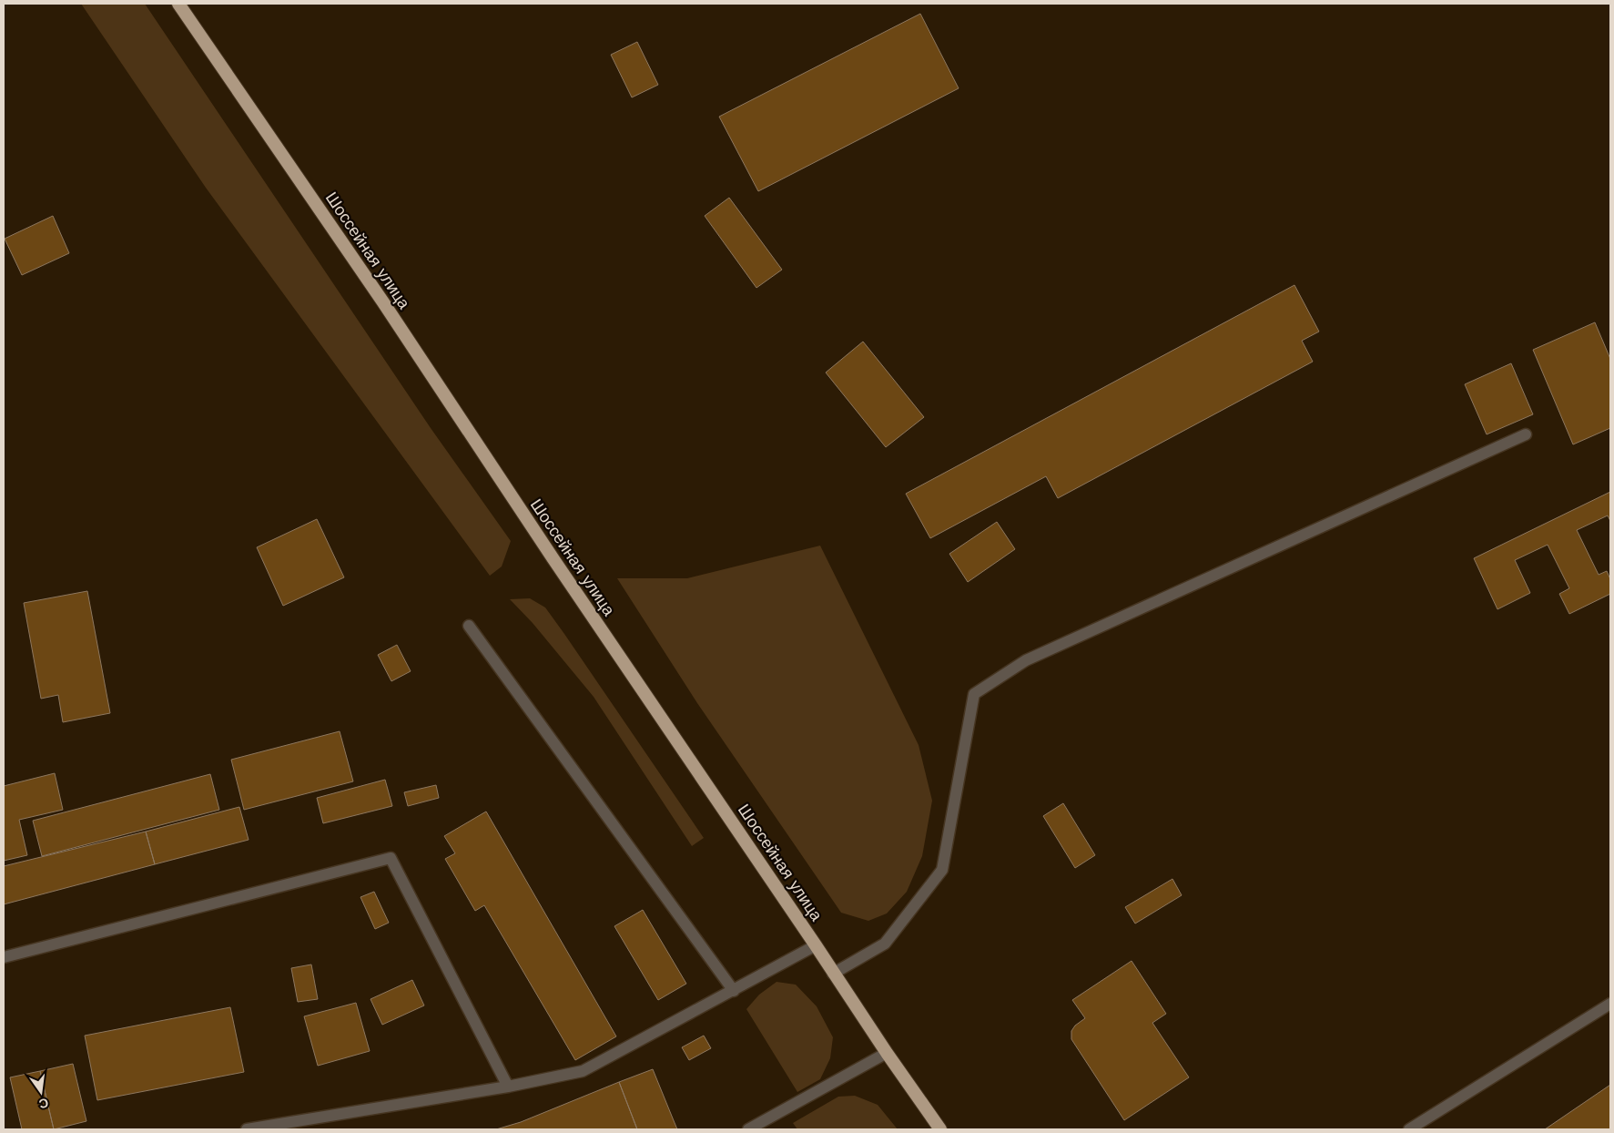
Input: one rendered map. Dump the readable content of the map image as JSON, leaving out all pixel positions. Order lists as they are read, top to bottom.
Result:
{
  "streets": {
    "highway": ["Шоссейная улица"]
  },
  "north": "bottom"
}
